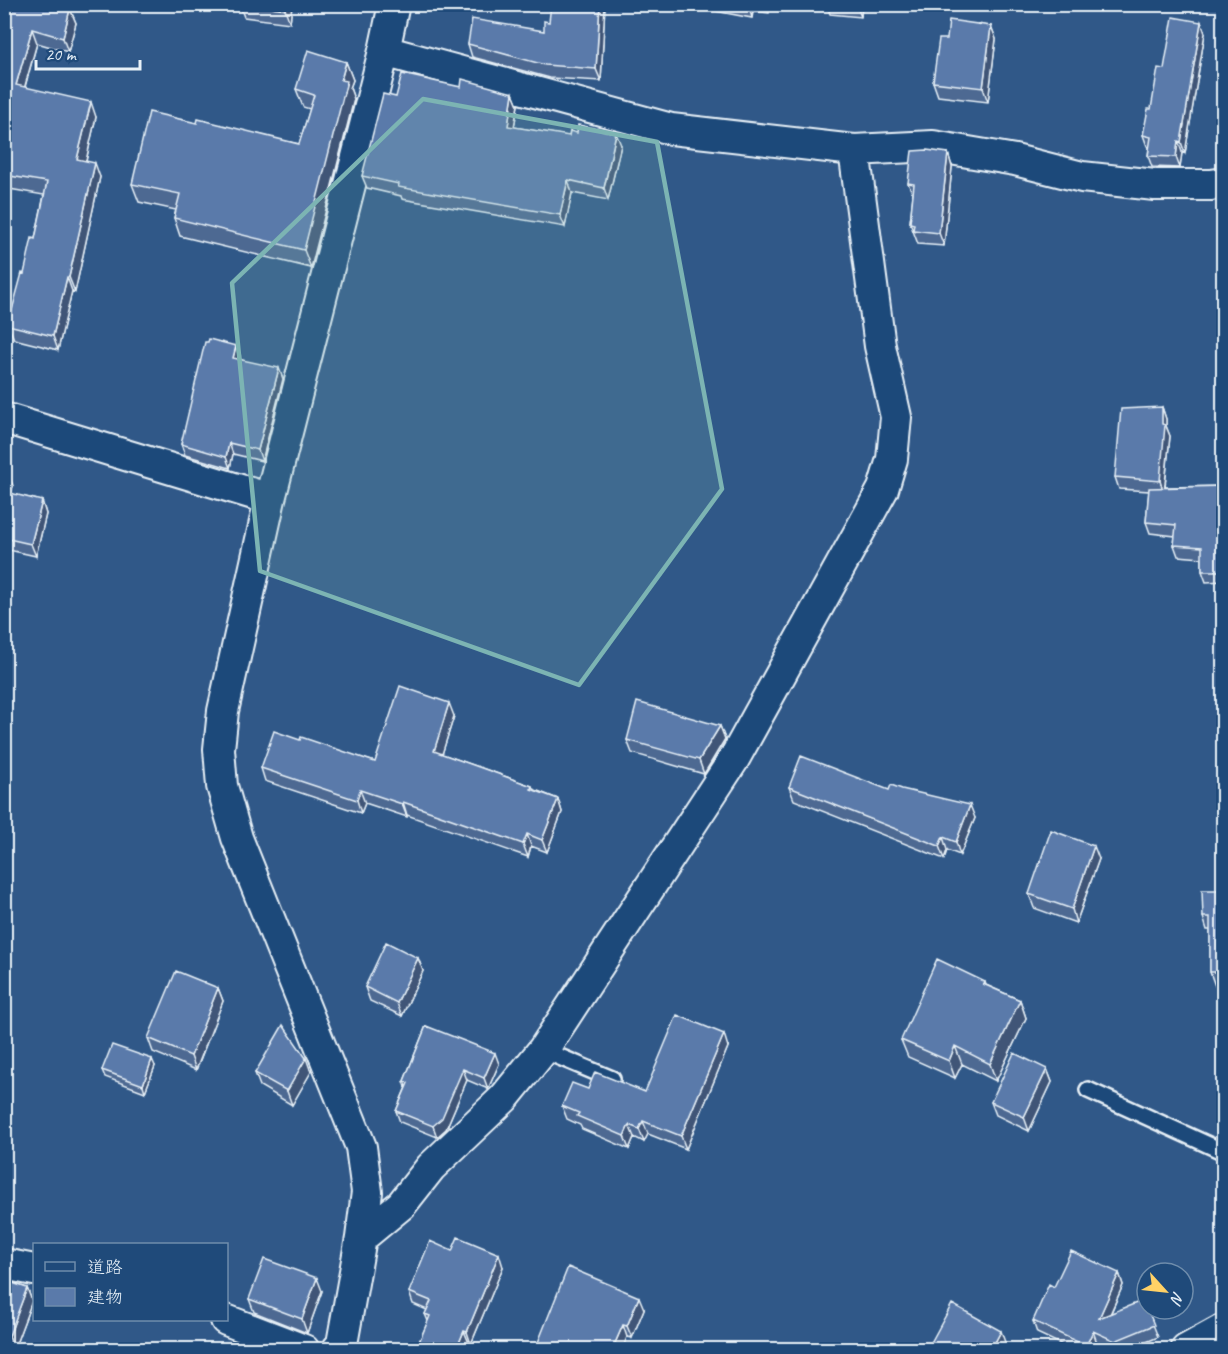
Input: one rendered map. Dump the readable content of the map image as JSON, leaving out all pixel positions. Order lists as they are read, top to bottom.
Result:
{
  "legend": ["道路", "建物"],
  "scale_bar": "20 m",
  "north": "bottom right"
}
